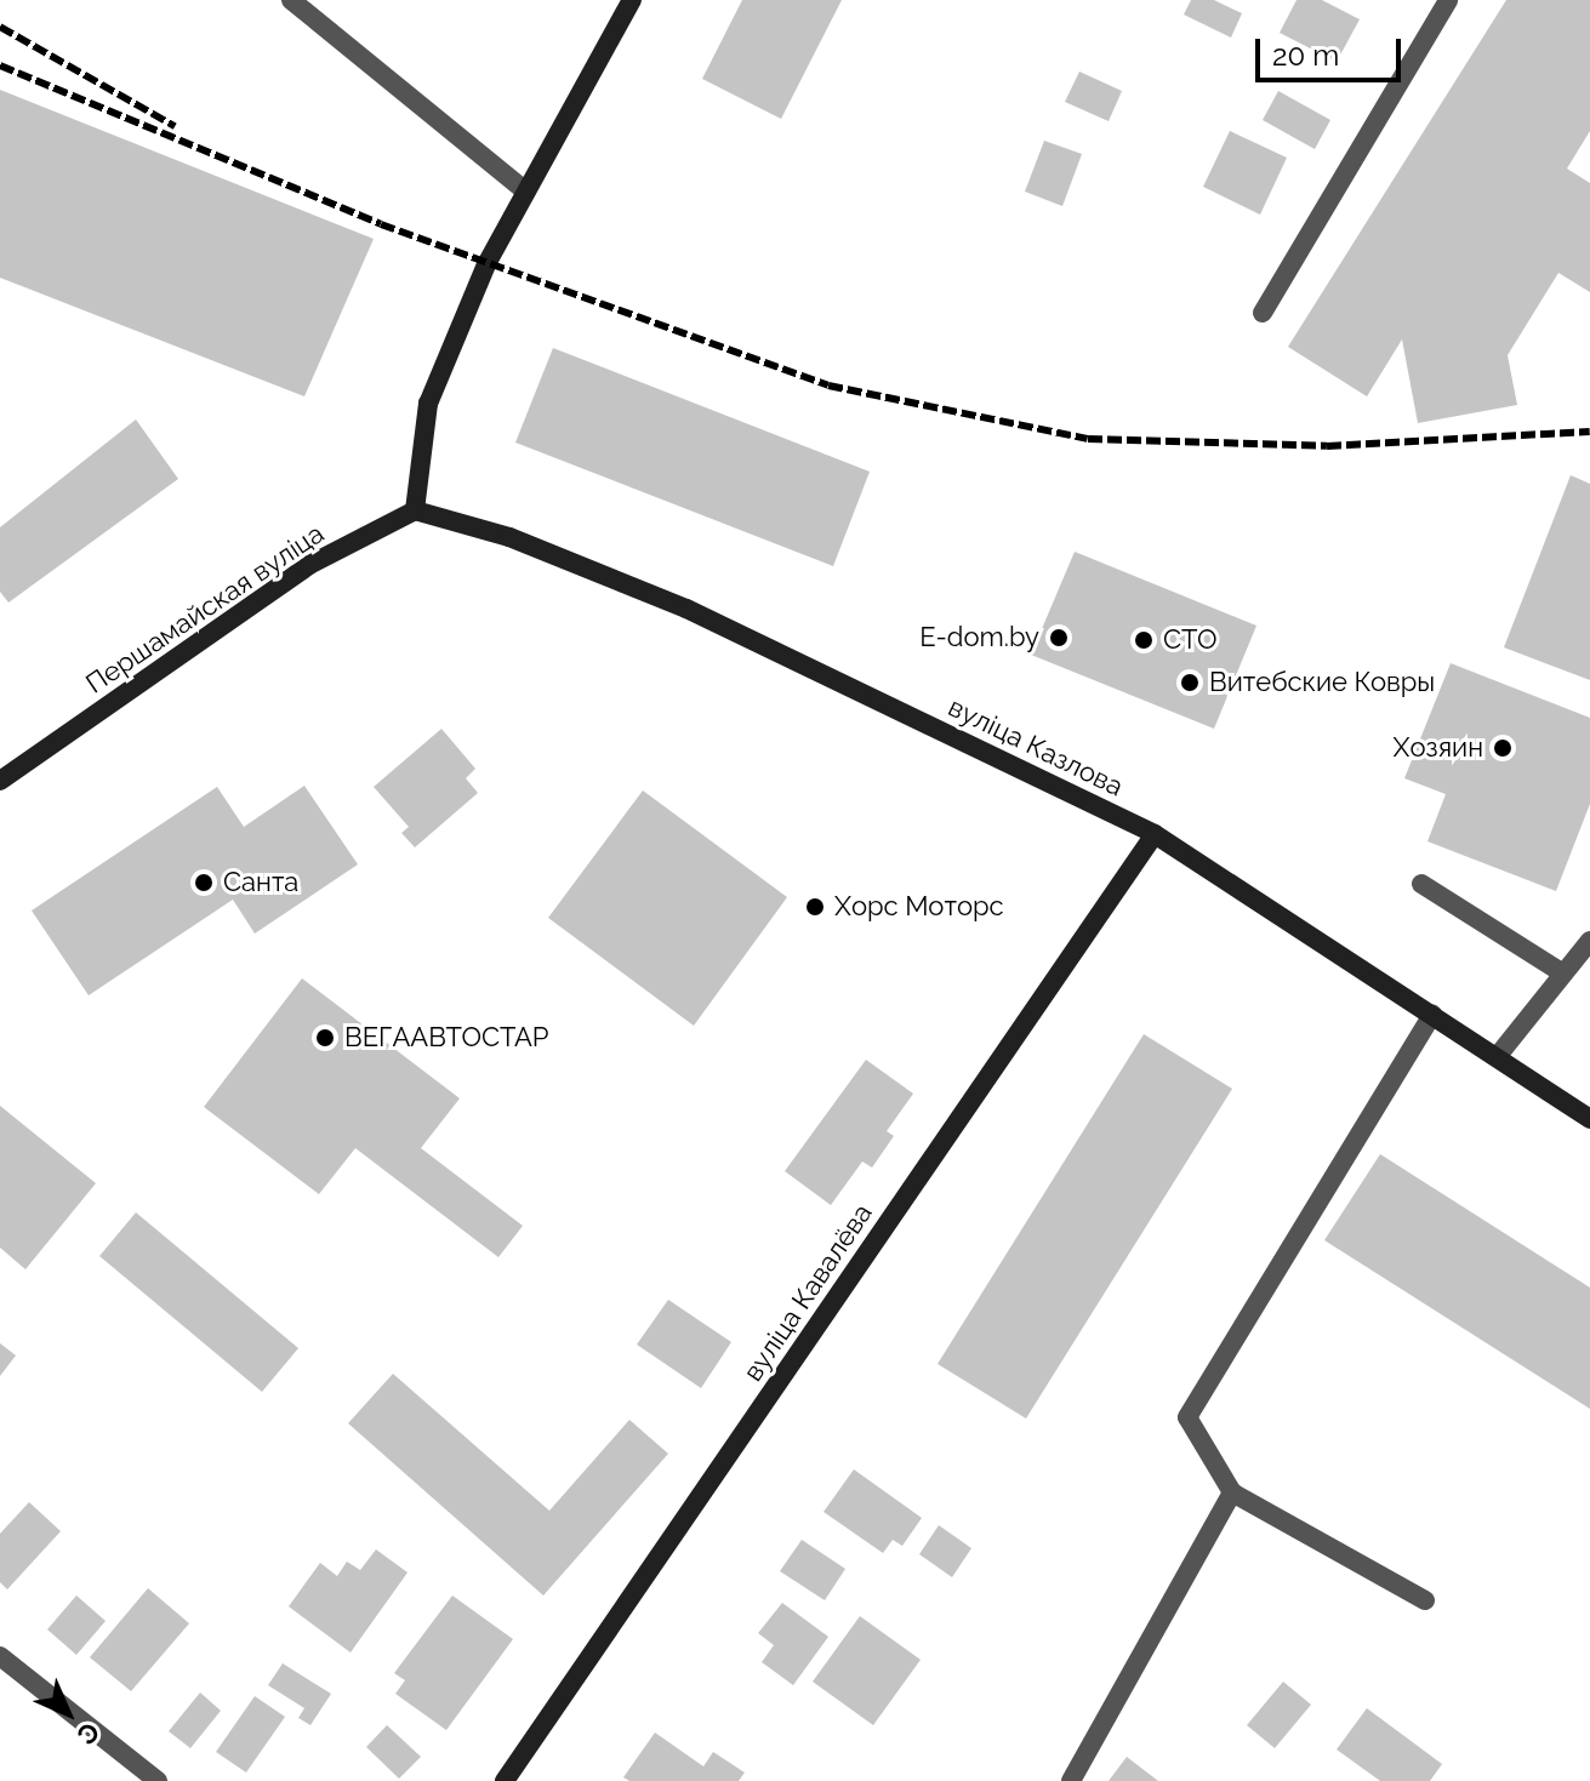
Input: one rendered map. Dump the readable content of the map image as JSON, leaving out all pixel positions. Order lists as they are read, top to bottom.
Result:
{
  "streets": {
    "main road": ["Першамайская вуліца", "вуліца Казлова", "вуліца Кавалёва"]
  },
  "crossings": [
    ["Першамайская вуліца", "вуліца Казлова"],
    ["вуліца Казлова", "вуліца Кавалёва"]
  ],
  "places": [
    "E-dom.by",
    "СТО",
    "Витебские Ковры",
    "Хозяин",
    "Санта",
    "Хорс Моторс",
    "ВЕГААВТОСТАР"
  ],
  "scale_bar": "20 m",
  "north": "bottom right"
}
